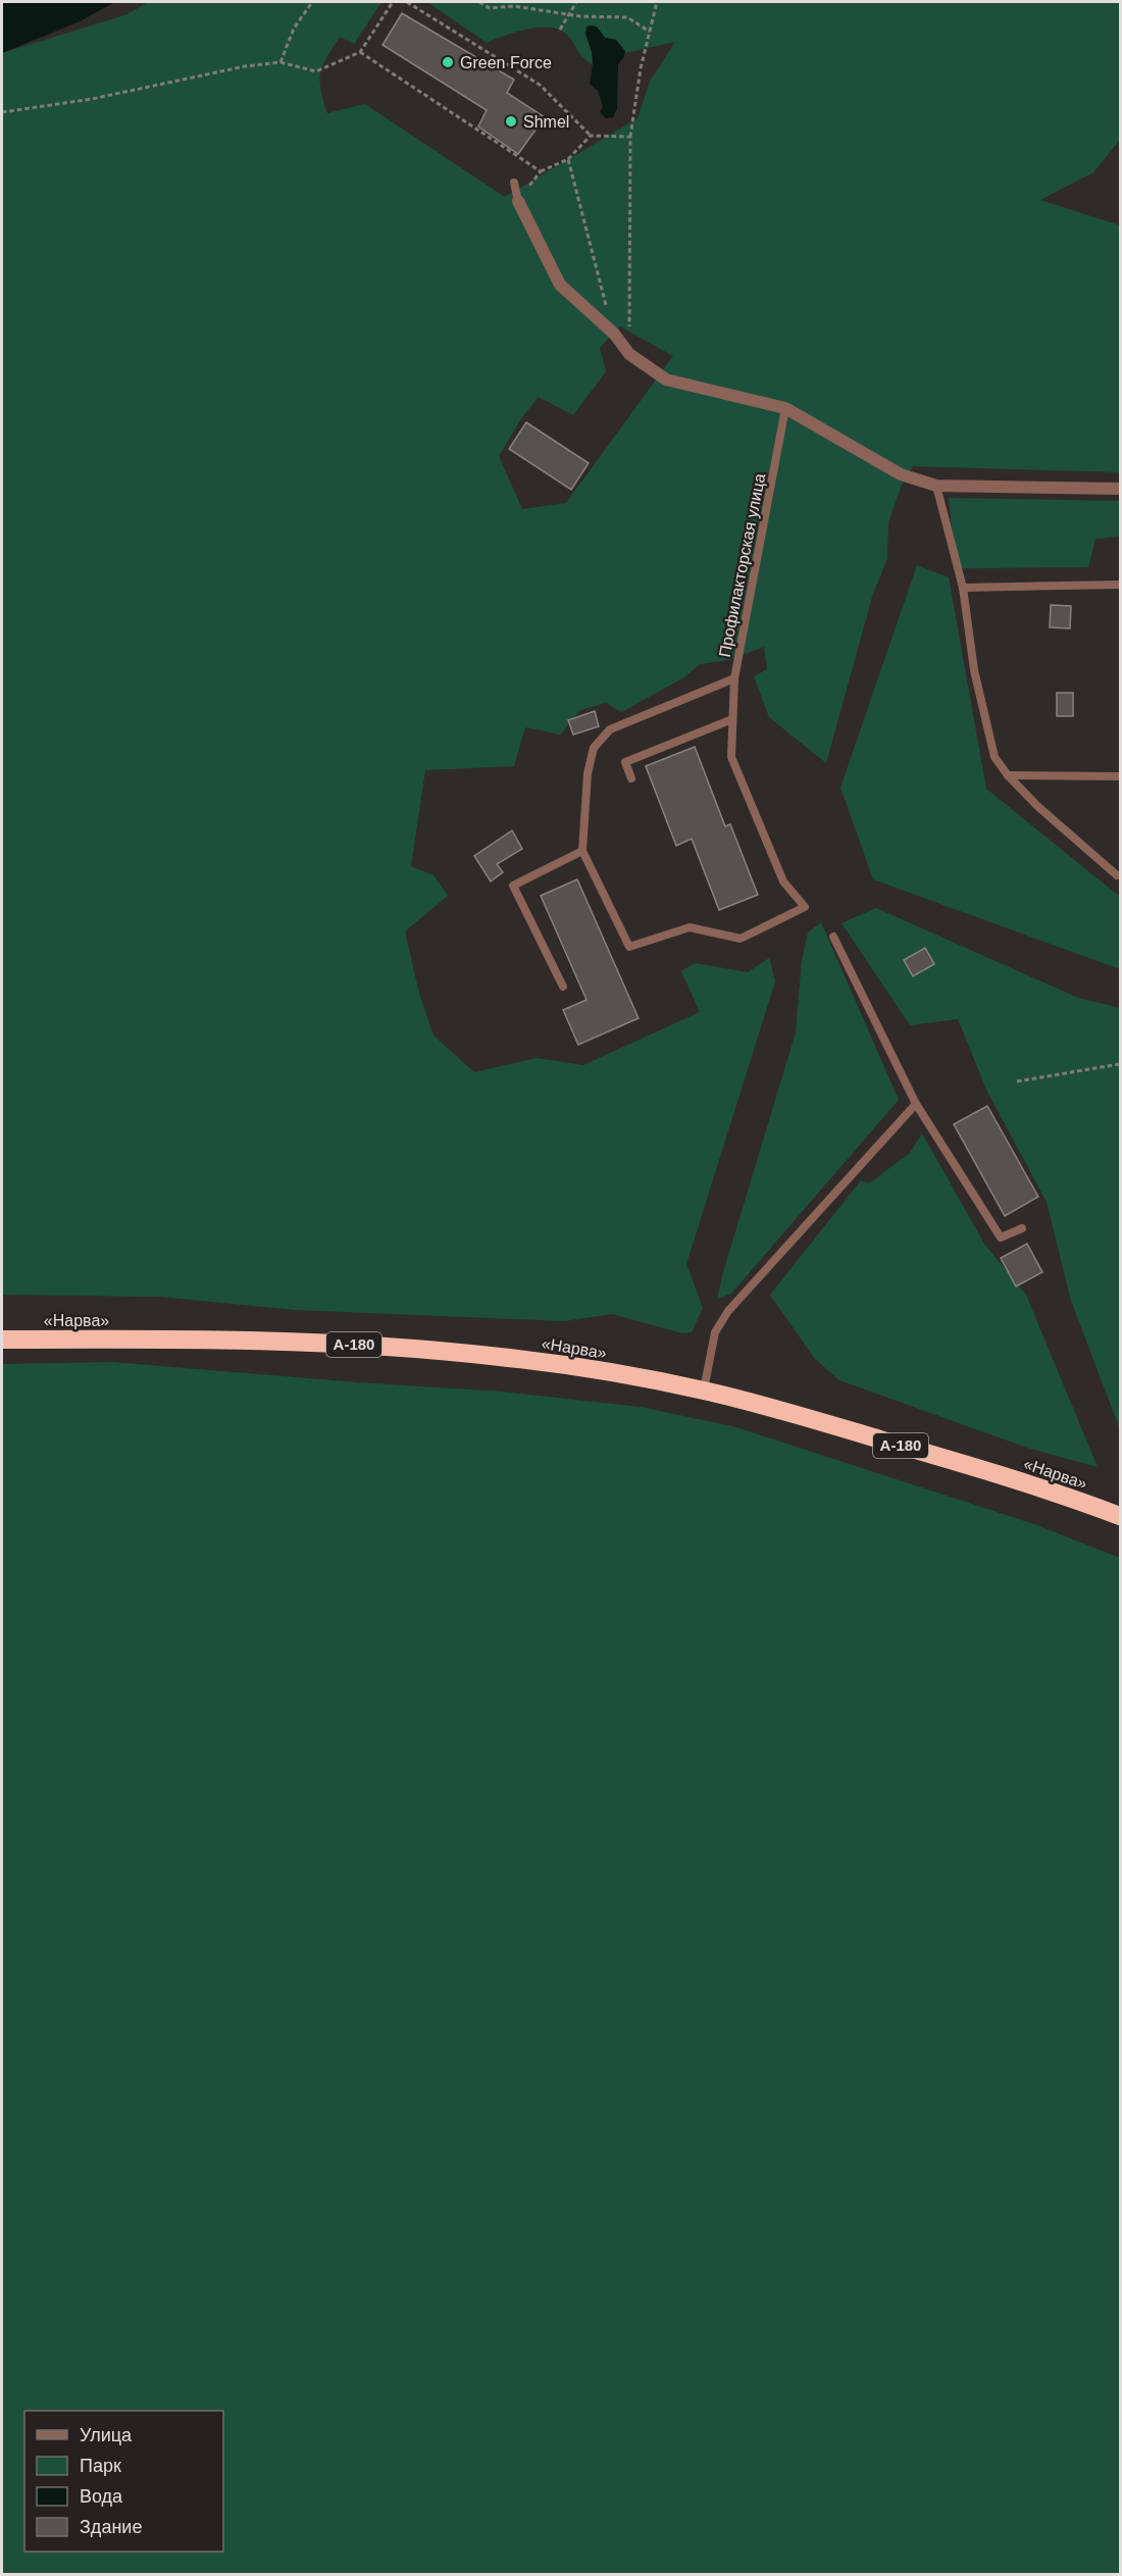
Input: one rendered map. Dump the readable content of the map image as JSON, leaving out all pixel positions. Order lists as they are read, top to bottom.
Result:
{
  "streets": {
    "highway": ["«Нарва»", "А-180"],
    "lane": ["Профилакторская улица"]
  },
  "places": ["Green Force", "Shmel"],
  "legend": [
    "Улица",
    "Парк",
    "Вода",
    "Здание"
  ]
}
